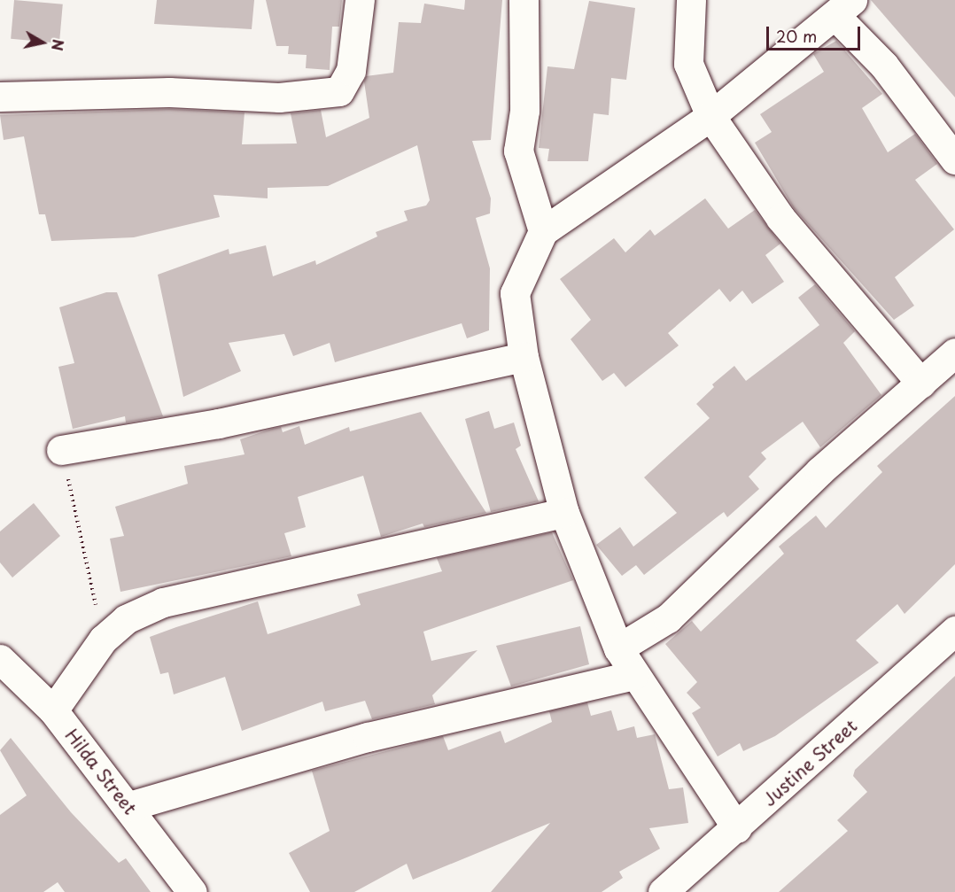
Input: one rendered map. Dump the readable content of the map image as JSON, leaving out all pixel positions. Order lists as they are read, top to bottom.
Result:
{
  "streets": {
    "street": ["Justine Street", "Hilda Street"]
  },
  "scale_bar": "20 m",
  "north": "right"
}
